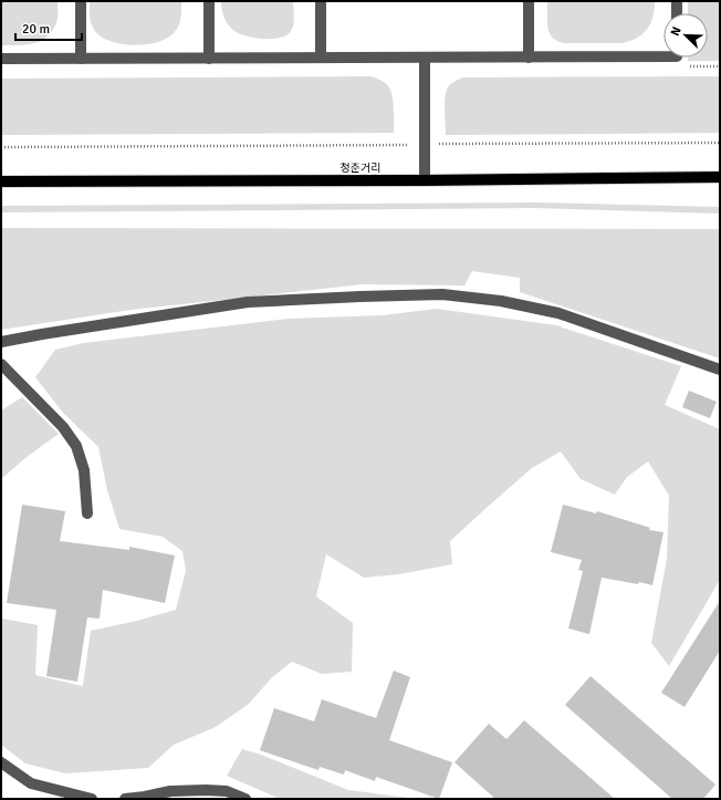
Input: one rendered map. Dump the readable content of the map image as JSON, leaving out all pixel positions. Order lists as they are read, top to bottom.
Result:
{
  "streets": {
    "main road": ["청춘거리"]
  },
  "scale_bar": "20 m",
  "north": "top left"
}
